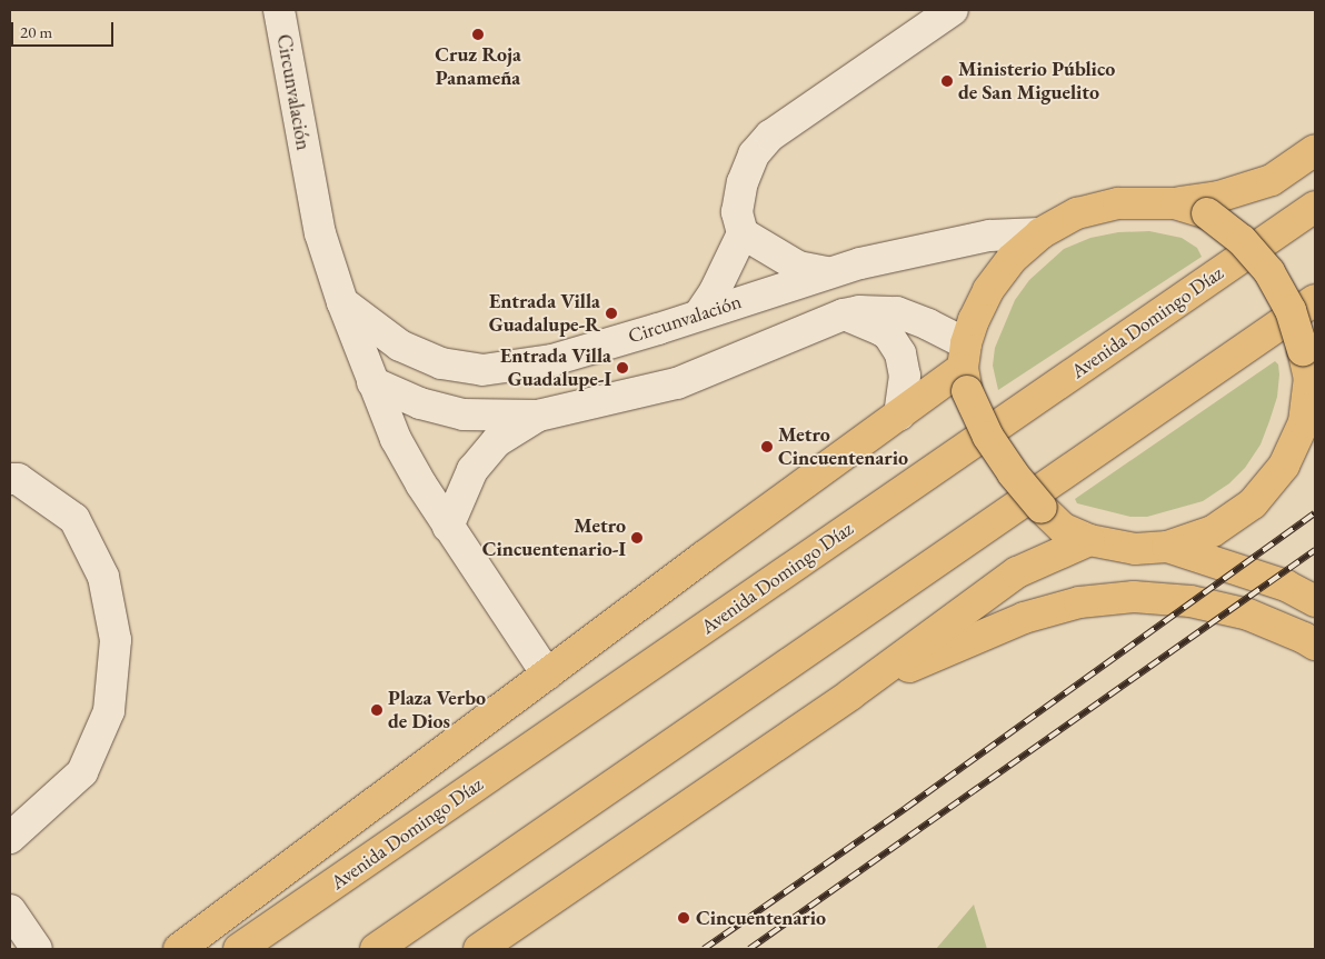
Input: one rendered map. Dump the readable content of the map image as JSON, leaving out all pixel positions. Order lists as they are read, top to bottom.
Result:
{
  "streets": {
    "main road": ["Circunvalación", "Avenida Domingo Díaz"]
  },
  "places": [
    "Cruz Roja Panameña",
    "Ministerio Público de San Miguelito",
    "Entrada Villa Guadalupe-R",
    "Entrada Villa Guadalupe-I",
    "Metro Cincuentenario",
    "Metro Cincuentenario-I",
    "Plaza Verbo de Dios",
    "Cincuentenario"
  ],
  "scale_bar": "20 m"
}
